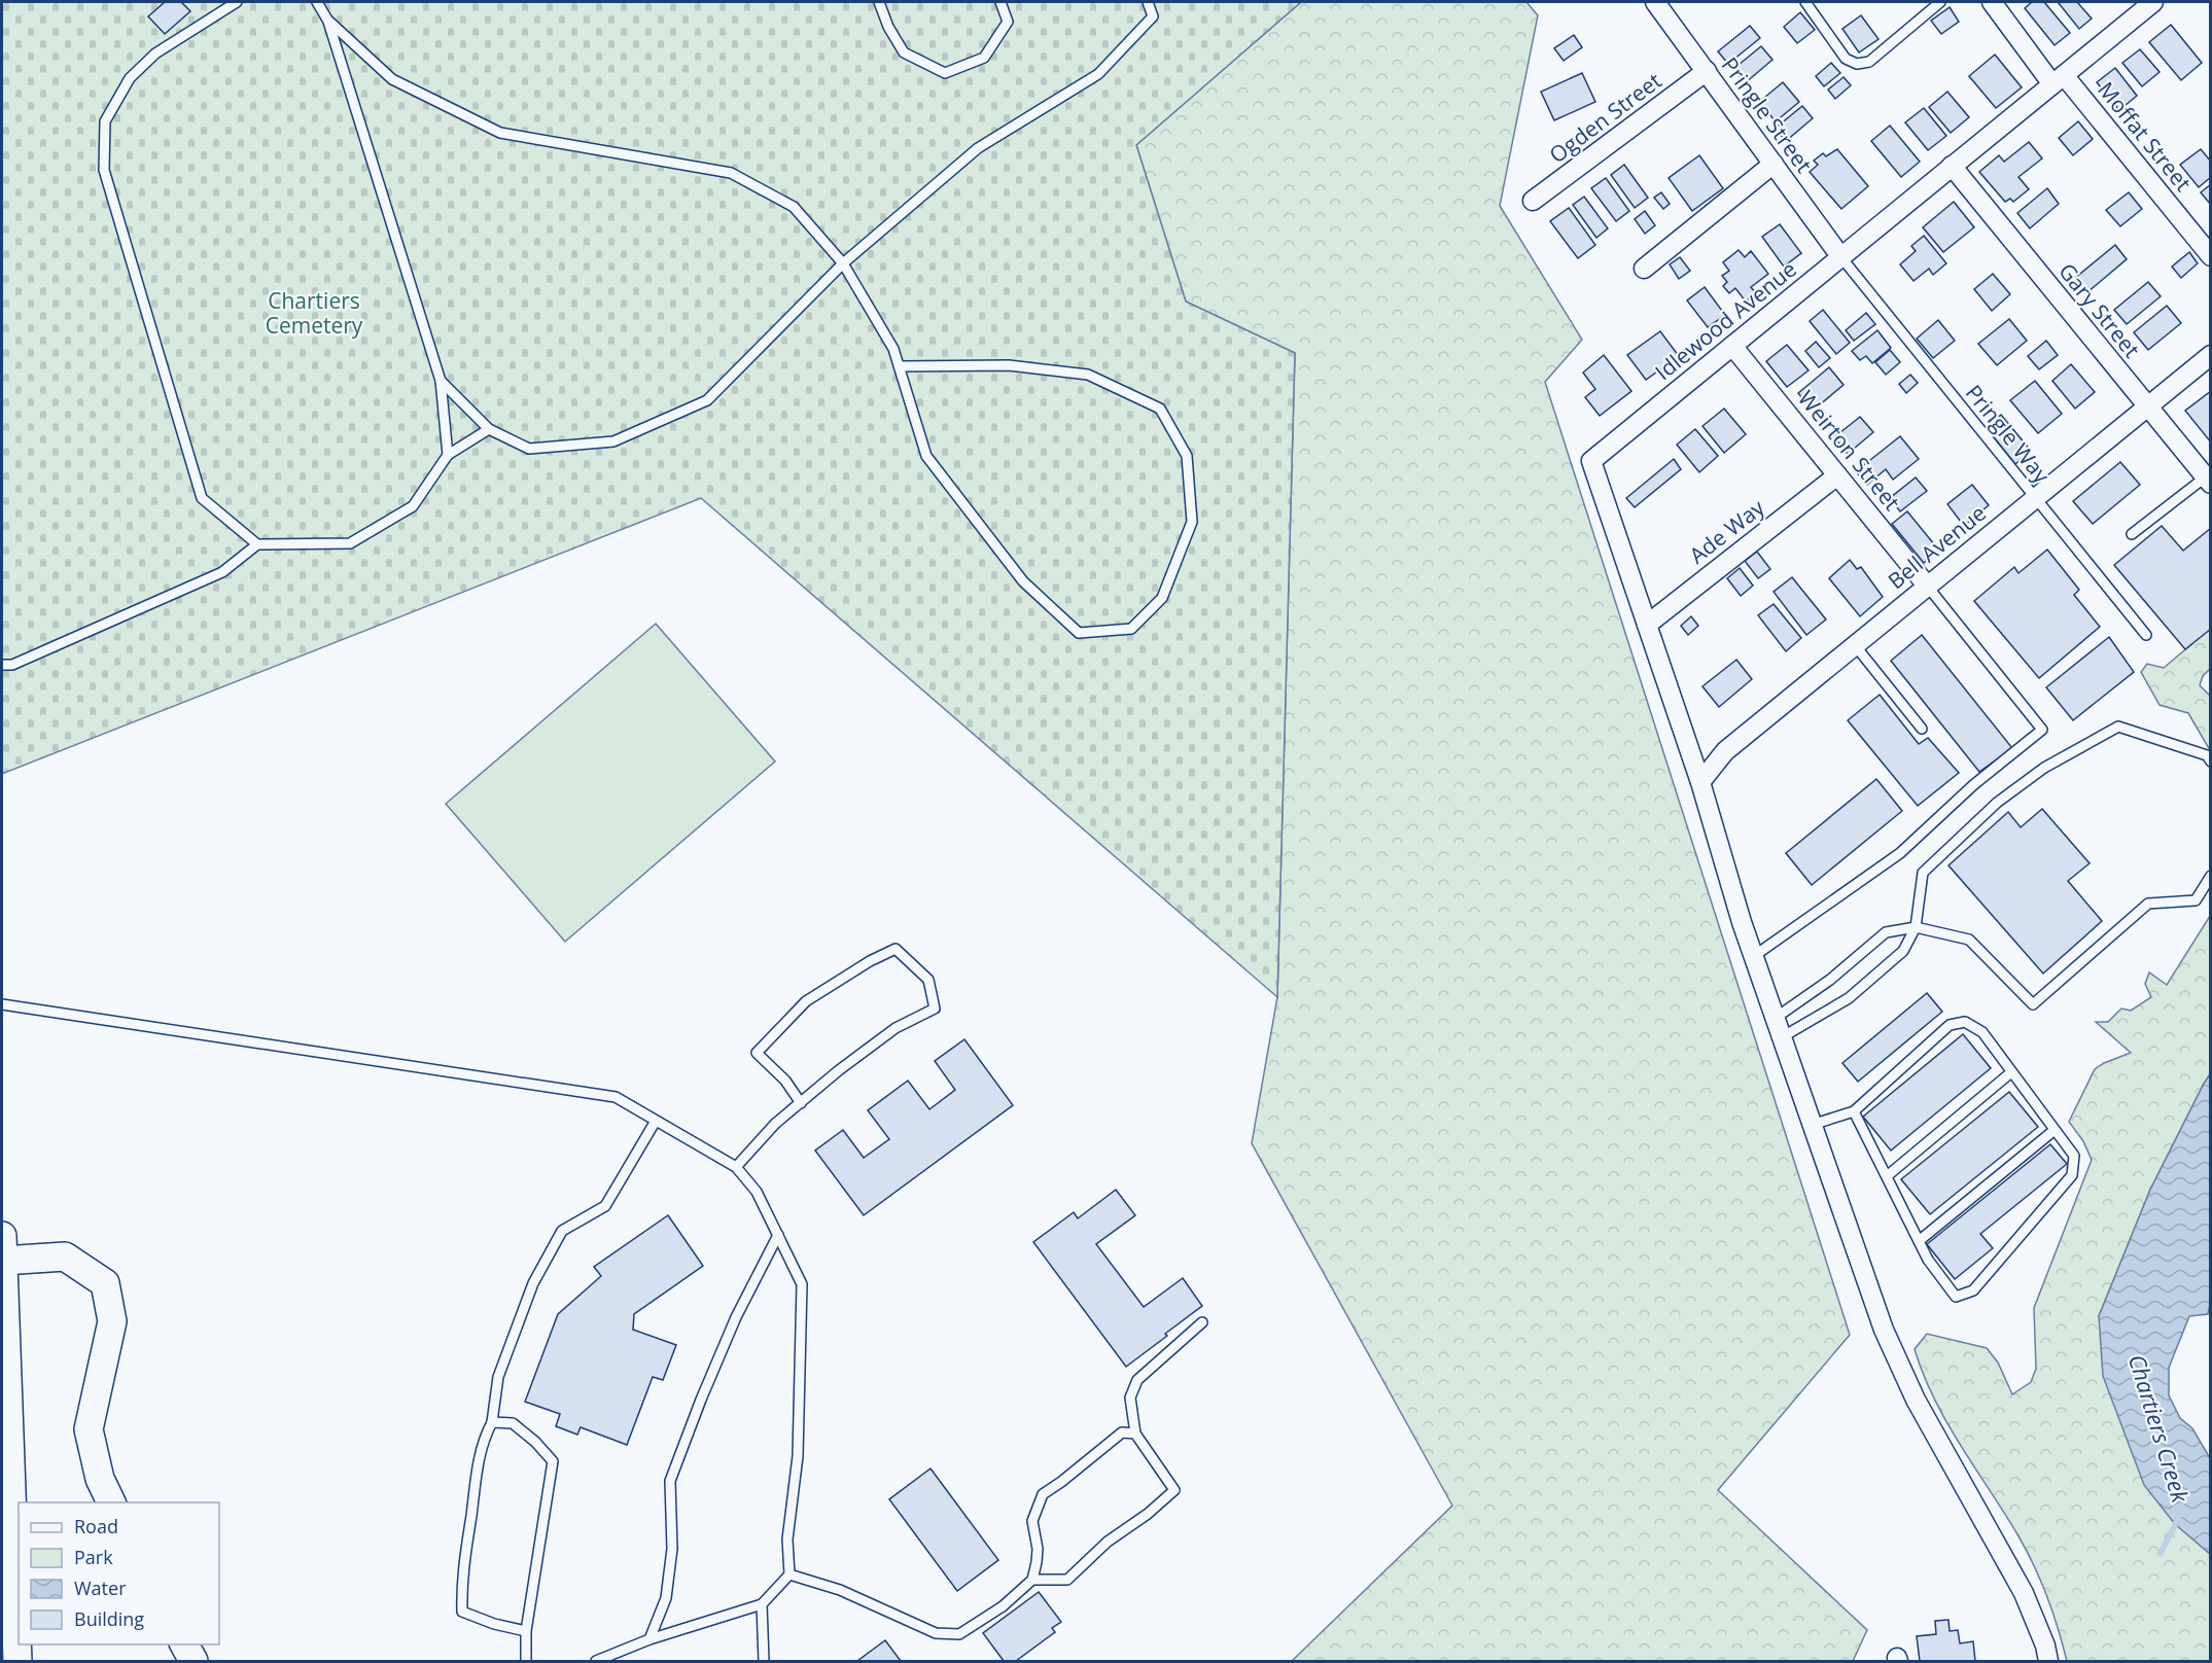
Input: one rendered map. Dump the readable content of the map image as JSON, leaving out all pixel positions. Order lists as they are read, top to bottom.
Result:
{
  "streets": {
    "street": [
      "Pringle Street",
      "Ogden Street",
      "Moffat Street",
      "Gary Street",
      "Idlewood Avenue",
      "Weirton Street",
      "Ade Way",
      "Bell Avenue"
    ],
    "lane": ["Pringle Way"]
  },
  "crossings": [
    ["Pringle Street", "Ogden Street"],
    ["Pringle Street", "Idlewood Avenue"],
    ["Pringle Street", "Pringle Way"],
    ["Moffat Street", "Idlewood Avenue"],
    ["Gary Street", "Idlewood Avenue"],
    ["Gary Street", "Bell Avenue"],
    ["Idlewood Avenue", "Pringle Way"],
    ["Idlewood Avenue", "Weirton Street"],
    ["Idlewood Avenue", "Ade Way"],
    ["Idlewood Avenue", "Bell Avenue"],
    ["Pringle Way", "Bell Avenue"],
    ["Weirton Street", "Ade Way"],
    ["Weirton Street", "Bell Avenue"]
  ],
  "water": ["Chartiers Creek"],
  "parks": ["Chartiers Cemetery"],
  "legend": [
    "Road",
    "Park",
    "Water",
    "Building"
  ]
}
